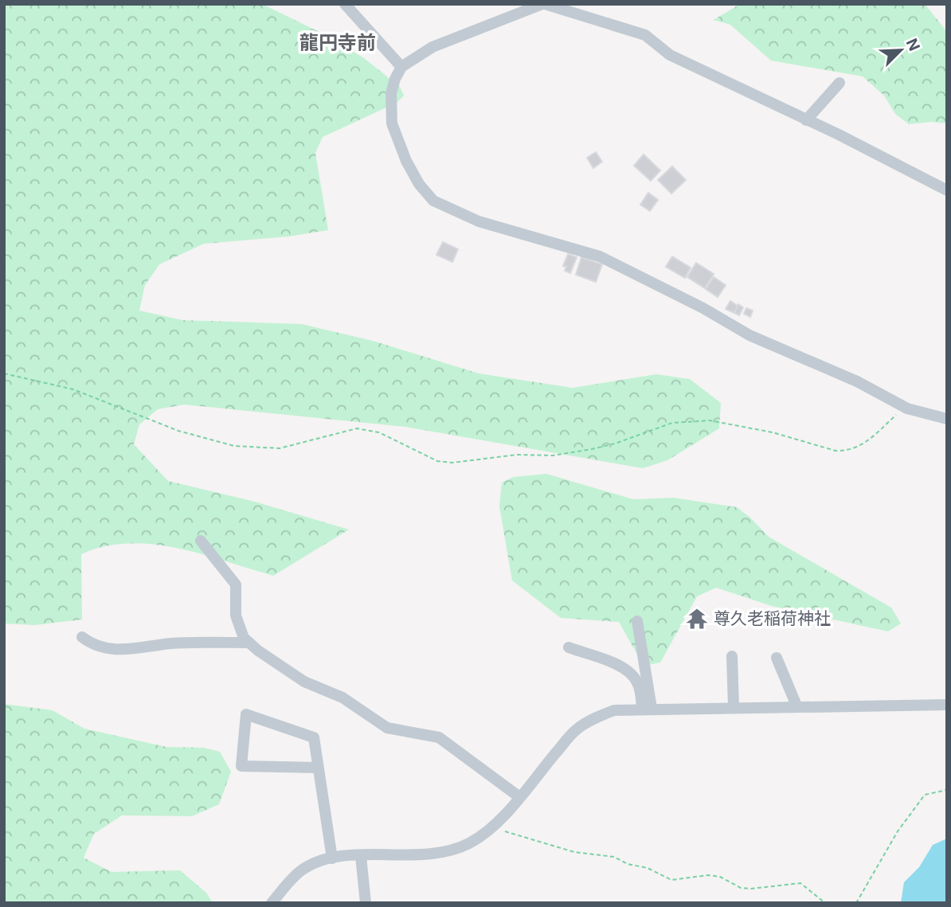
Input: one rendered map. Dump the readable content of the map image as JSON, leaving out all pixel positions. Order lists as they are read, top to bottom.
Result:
{
  "districts": ["龍円寺前"],
  "places": {
    "temple": ["尊久老稲荷神社"]
  },
  "north": "top right"
}
